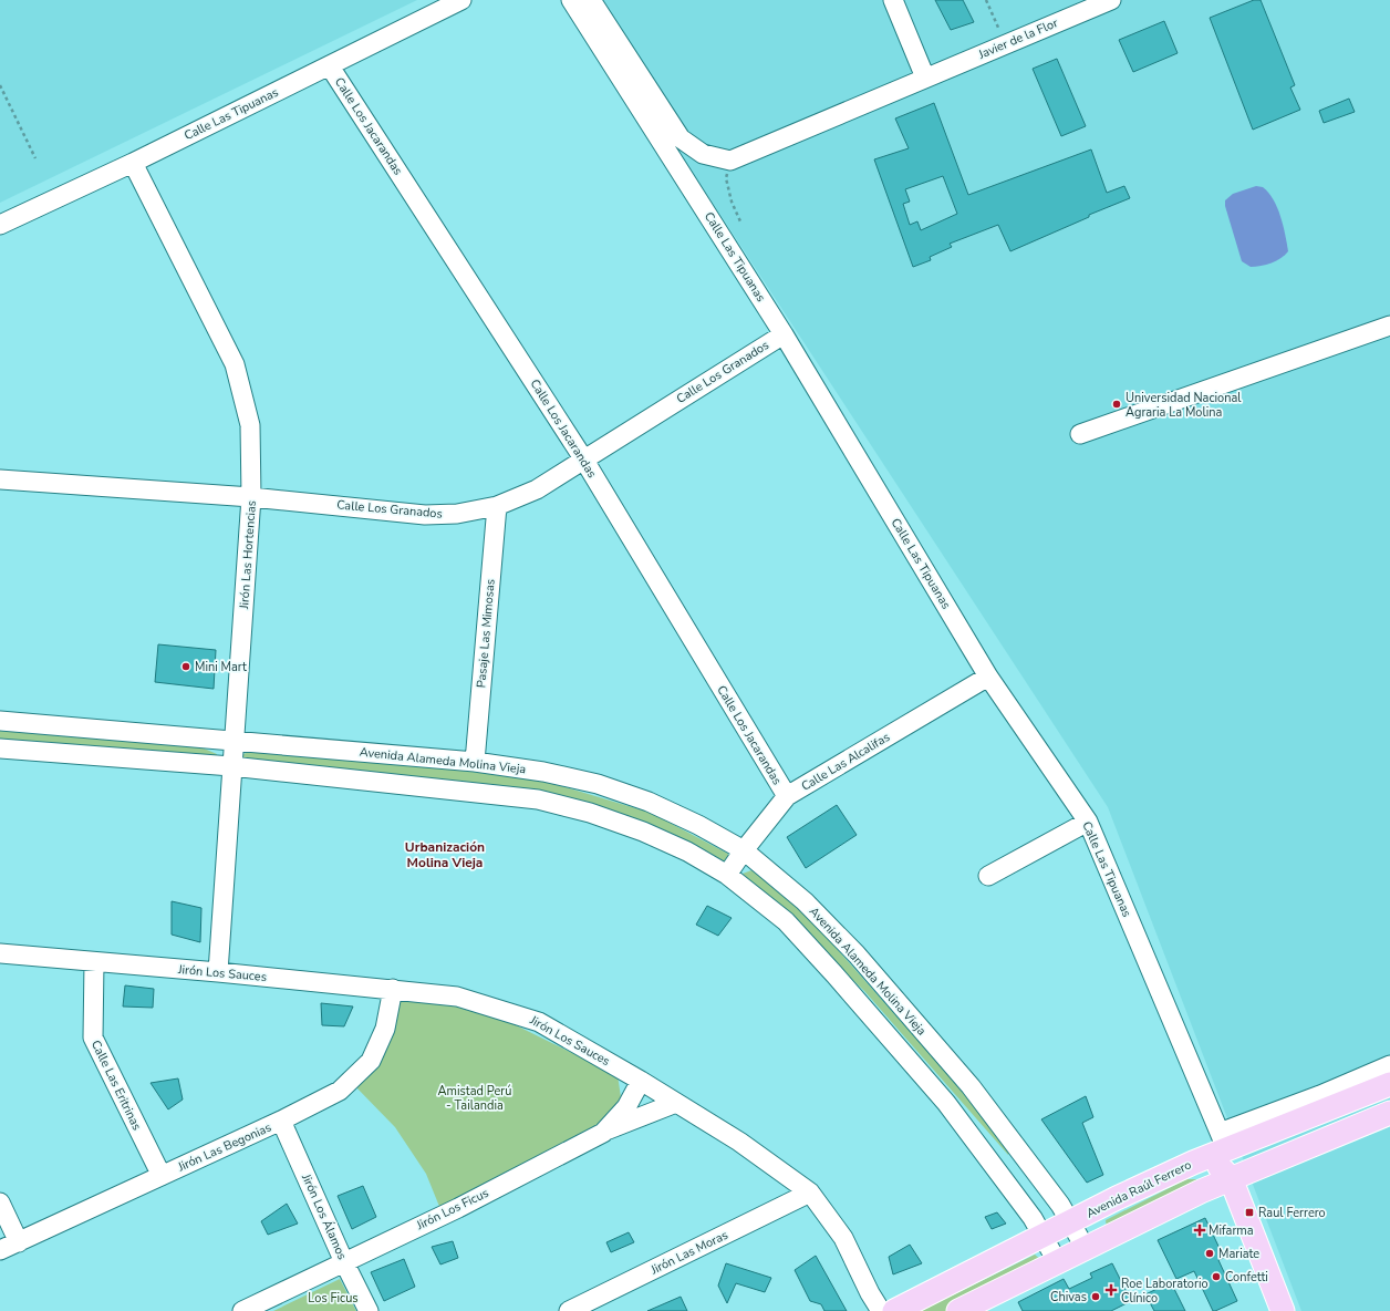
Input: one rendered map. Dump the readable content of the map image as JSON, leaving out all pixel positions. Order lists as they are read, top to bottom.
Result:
{
  "streets": {
    "main road": ["Avenida Raúl Ferrero"],
    "street": [
      "Javier de la Flor",
      "Calle Las Tipuanas",
      "Calle Los Jacarandas",
      "Calle Los Granados",
      "Jirón Las Hortencias",
      "Pasaje Las Mimosas",
      "Avenida Alameda Molina Vieja",
      "Calle Las Alcalifas",
      "Jirón Los Sauces",
      "Calle Las Eritrinas",
      "Jirón Las Begonias",
      "Jirón Los Ficus",
      "Jirón Los Álamos",
      "Jirón Las Moras"
    ]
  },
  "crossings": [
    ["Calle Las Tipuanas", "Calle Los Jacarandas"],
    ["Calle Las Tipuanas", "Calle Los Granados"],
    ["Calle Las Tipuanas", "Jirón Las Hortencias"],
    ["Calle Las Tipuanas", "Calle Las Alcalifas"],
    ["Calle Las Tipuanas", "Avenida Raúl Ferrero"],
    ["Calle Los Jacarandas", "Calle Los Granados"],
    ["Calle Los Jacarandas", "Calle Las Alcalifas"],
    ["Calle Los Granados", "Jirón Las Hortencias"],
    ["Calle Los Granados", "Pasaje Las Mimosas"],
    ["Jirón Las Hortencias", "Avenida Alameda Molina Vieja"],
    ["Jirón Las Hortencias", "Jirón Los Sauces"],
    ["Pasaje Las Mimosas", "Avenida Alameda Molina Vieja"],
    ["Avenida Alameda Molina Vieja", "Calle Las Alcalifas"],
    ["Avenida Alameda Molina Vieja", "Avenida Raúl Ferrero"],
    ["Jirón Los Sauces", "Calle Las Eritrinas"],
    ["Jirón Los Sauces", "Jirón Las Begonias"],
    ["Jirón Los Sauces", "Jirón Los Ficus"],
    ["Jirón Los Sauces", "Jirón Las Moras"],
    ["Calle Las Eritrinas", "Jirón Las Begonias"],
    ["Jirón Las Begonias", "Jirón Los Álamos"],
    ["Jirón Los Ficus", "Jirón Los Álamos"]
  ],
  "districts": ["Urbanización Molina Vieja"],
  "parks": ["Amistad Perú - Tailandia", "Los Ficus"],
  "places": {
    "other": [
      "Universidad Nacional Agraria La Molina",
      "Mini Mart",
      "Mariate",
      "Confetti",
      "Chivas"
    ],
    "transit": ["Raul Ferrero"],
    "health": ["Mifarma", "Roe Laboratorio Clínico"]
  }
}
